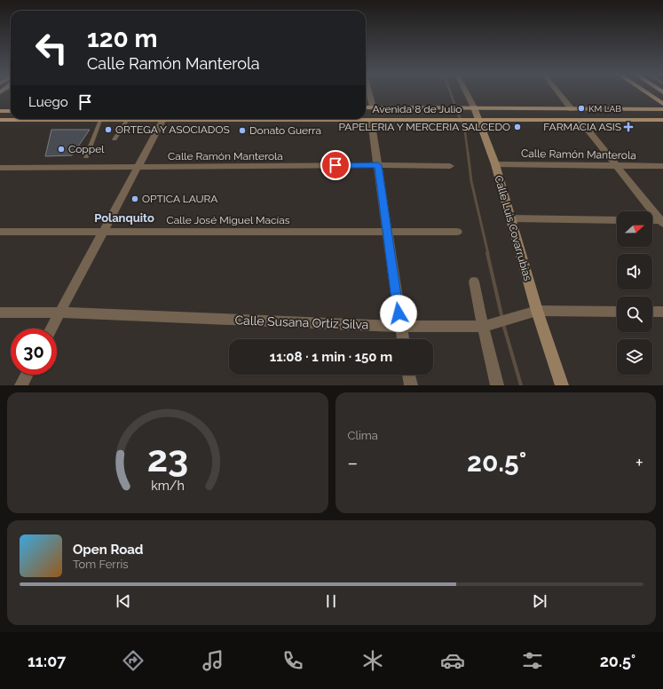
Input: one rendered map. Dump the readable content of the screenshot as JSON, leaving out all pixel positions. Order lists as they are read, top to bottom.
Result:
{
  "streets": {
    "main road": ["Avenida 8 de Julio"],
    "street": [
      "Calle Ramón Manterola",
      "Calle José Miguel Macías",
      "Calle Luis Covarrubias",
      "Calle Susana Ortiz Silva"
    ]
  },
  "crossings": [
    ["Avenida 8 de Julio", "Calle Luis Covarrubias"],
    ["Calle Ramón Manterola", "Calle Luis Covarrubias"],
    ["Calle Luis Covarrubias", "Calle Susana Ortiz Silva"]
  ],
  "districts": ["Polanquito"],
  "places": {
    "other": [
      "KM LAB",
      "PAPELERIA Y MERCERIA SALCEDO",
      "ORTEGA Y ASOCIADOS",
      "Donato Guerra",
      "Coppel",
      "OPTICA LAURA"
    ],
    "health": ["FARMACIA ASIS"]
  },
  "north": "right",
  "page": {
    "turn": ["120 m", "Calle Ramón Manterola"],
    "then": "Luego",
    "limit": "30",
    "trip": "11:08 · 1 min · 150 m",
    "tile": "Clima",
    "heat": ["−", "20.5°", "+"],
    "song": ["Open Road", "Tom Ferris"],
    "tabs": ["11:07", "20.5°"],
    "gauge": ["23", "km/h"]
  }
}
